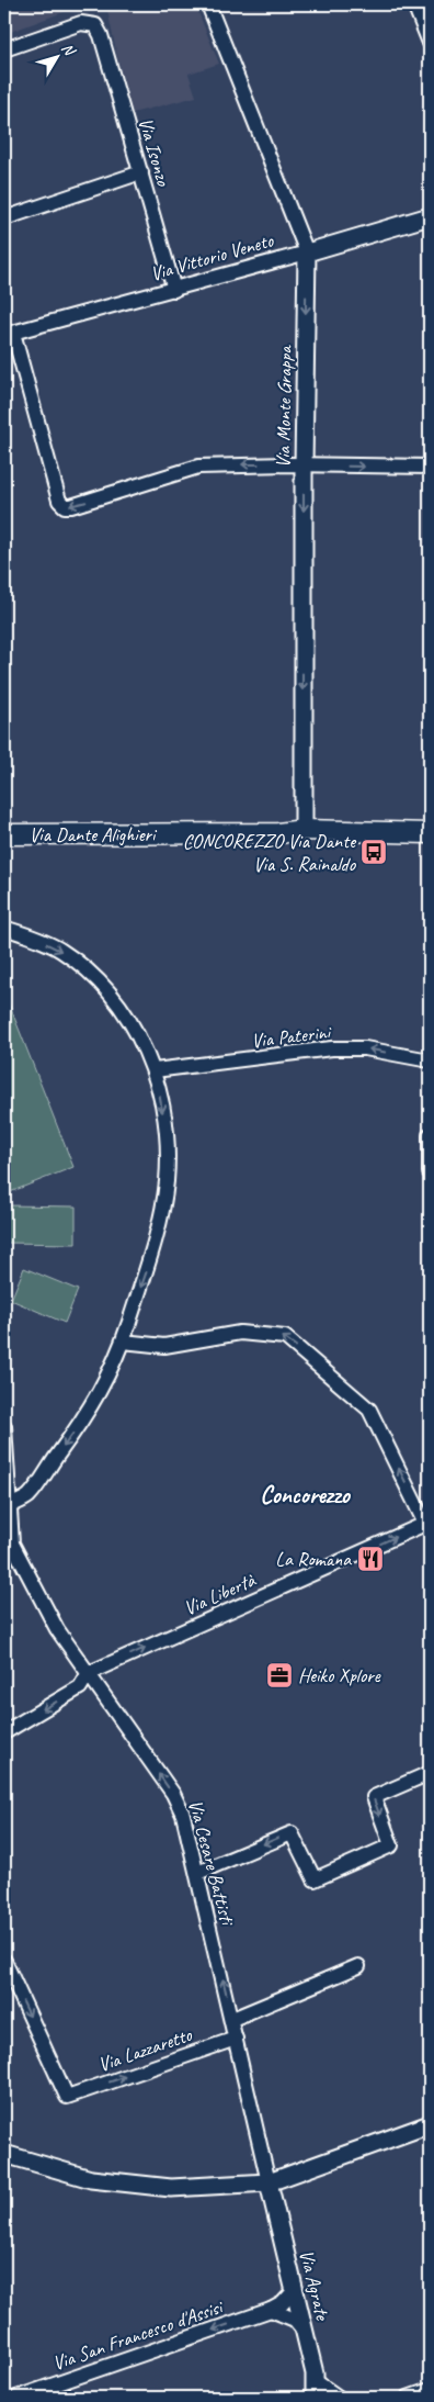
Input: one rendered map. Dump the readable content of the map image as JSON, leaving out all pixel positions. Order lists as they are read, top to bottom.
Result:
{
  "streets": {
    "main road": ["Via Dante Alighieri"],
    "street": [
      "Via Isonzo",
      "Via Vittorio Veneto",
      "Via Monte Grappa",
      "Via Paterini",
      "Via Libertà",
      "Via Cesare Battisti",
      "Via Lazzaretto",
      "Via Agrate",
      "Via San Francesco d'Assisi"
    ]
  },
  "crossings": [
    ["Via Isonzo", "Via Vittorio Veneto"],
    ["Via Vittorio Veneto", "Via Monte Grappa"],
    ["Via Monte Grappa", "Via Dante Alighieri"],
    ["Via Libertà", "Via Cesare Battisti"],
    ["Via Cesare Battisti", "Via Lazzaretto"],
    ["Via Cesare Battisti", "Via Agrate"],
    ["Via Agrate", "Via San Francesco d'Assisi"]
  ],
  "one_way": [
    "Via Monte Grappa",
    "Via Paterini",
    "Via Cesare Battisti",
    "Via San Francesco d'Assisi"
  ],
  "districts": ["Concorezzo"],
  "places": {
    "bus stop": ["CONCOREZZO Via Dante Via S. Rainaldo"],
    "restaurant": ["La Romana"],
    "office": ["Heiko Xplore"]
  },
  "north": "top right"
}
